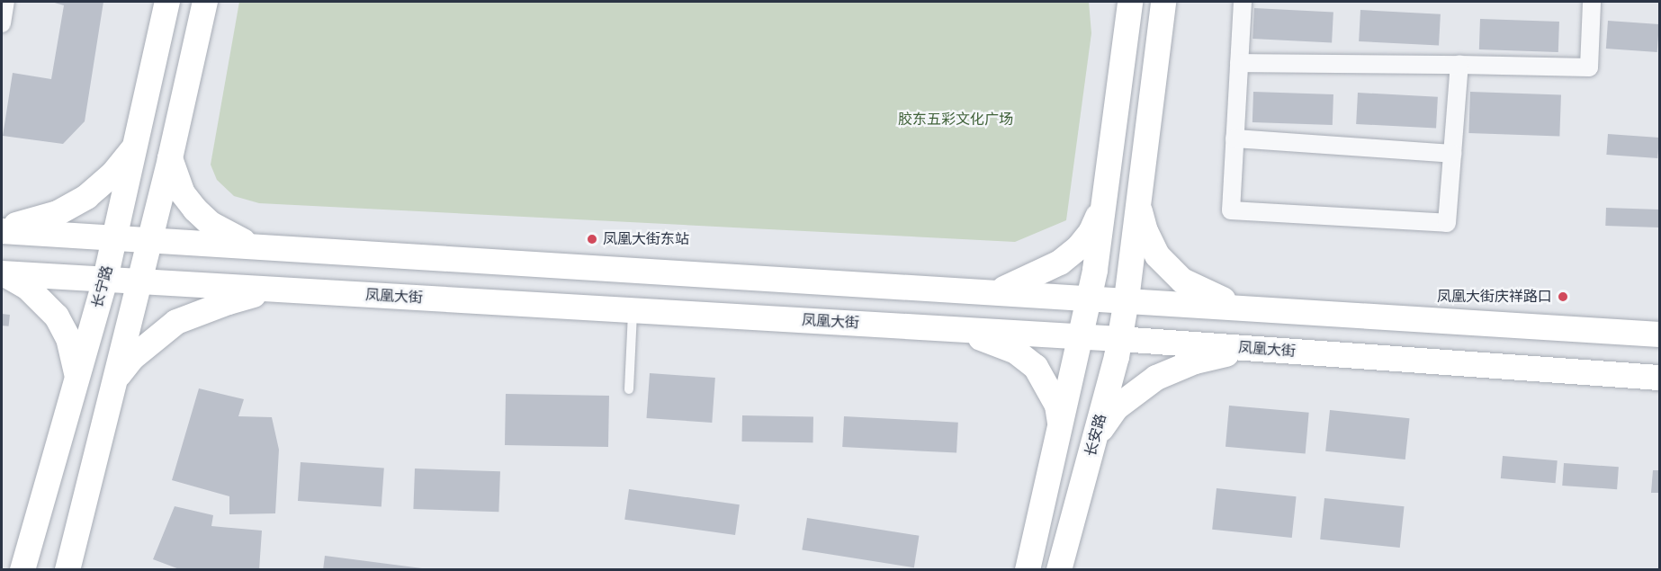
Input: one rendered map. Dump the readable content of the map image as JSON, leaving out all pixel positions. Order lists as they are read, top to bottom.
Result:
{
  "streets": {
    "main road": ["长宁路", "凤凰大街", "长安路"]
  },
  "crossings": [
    ["长宁路", "凤凰大街"],
    ["凤凰大街", "长安路"]
  ],
  "parks": ["胶东五彩文化广场"],
  "places": ["凤凰大街东站", "凤凰大街庆祥路口"]
}
